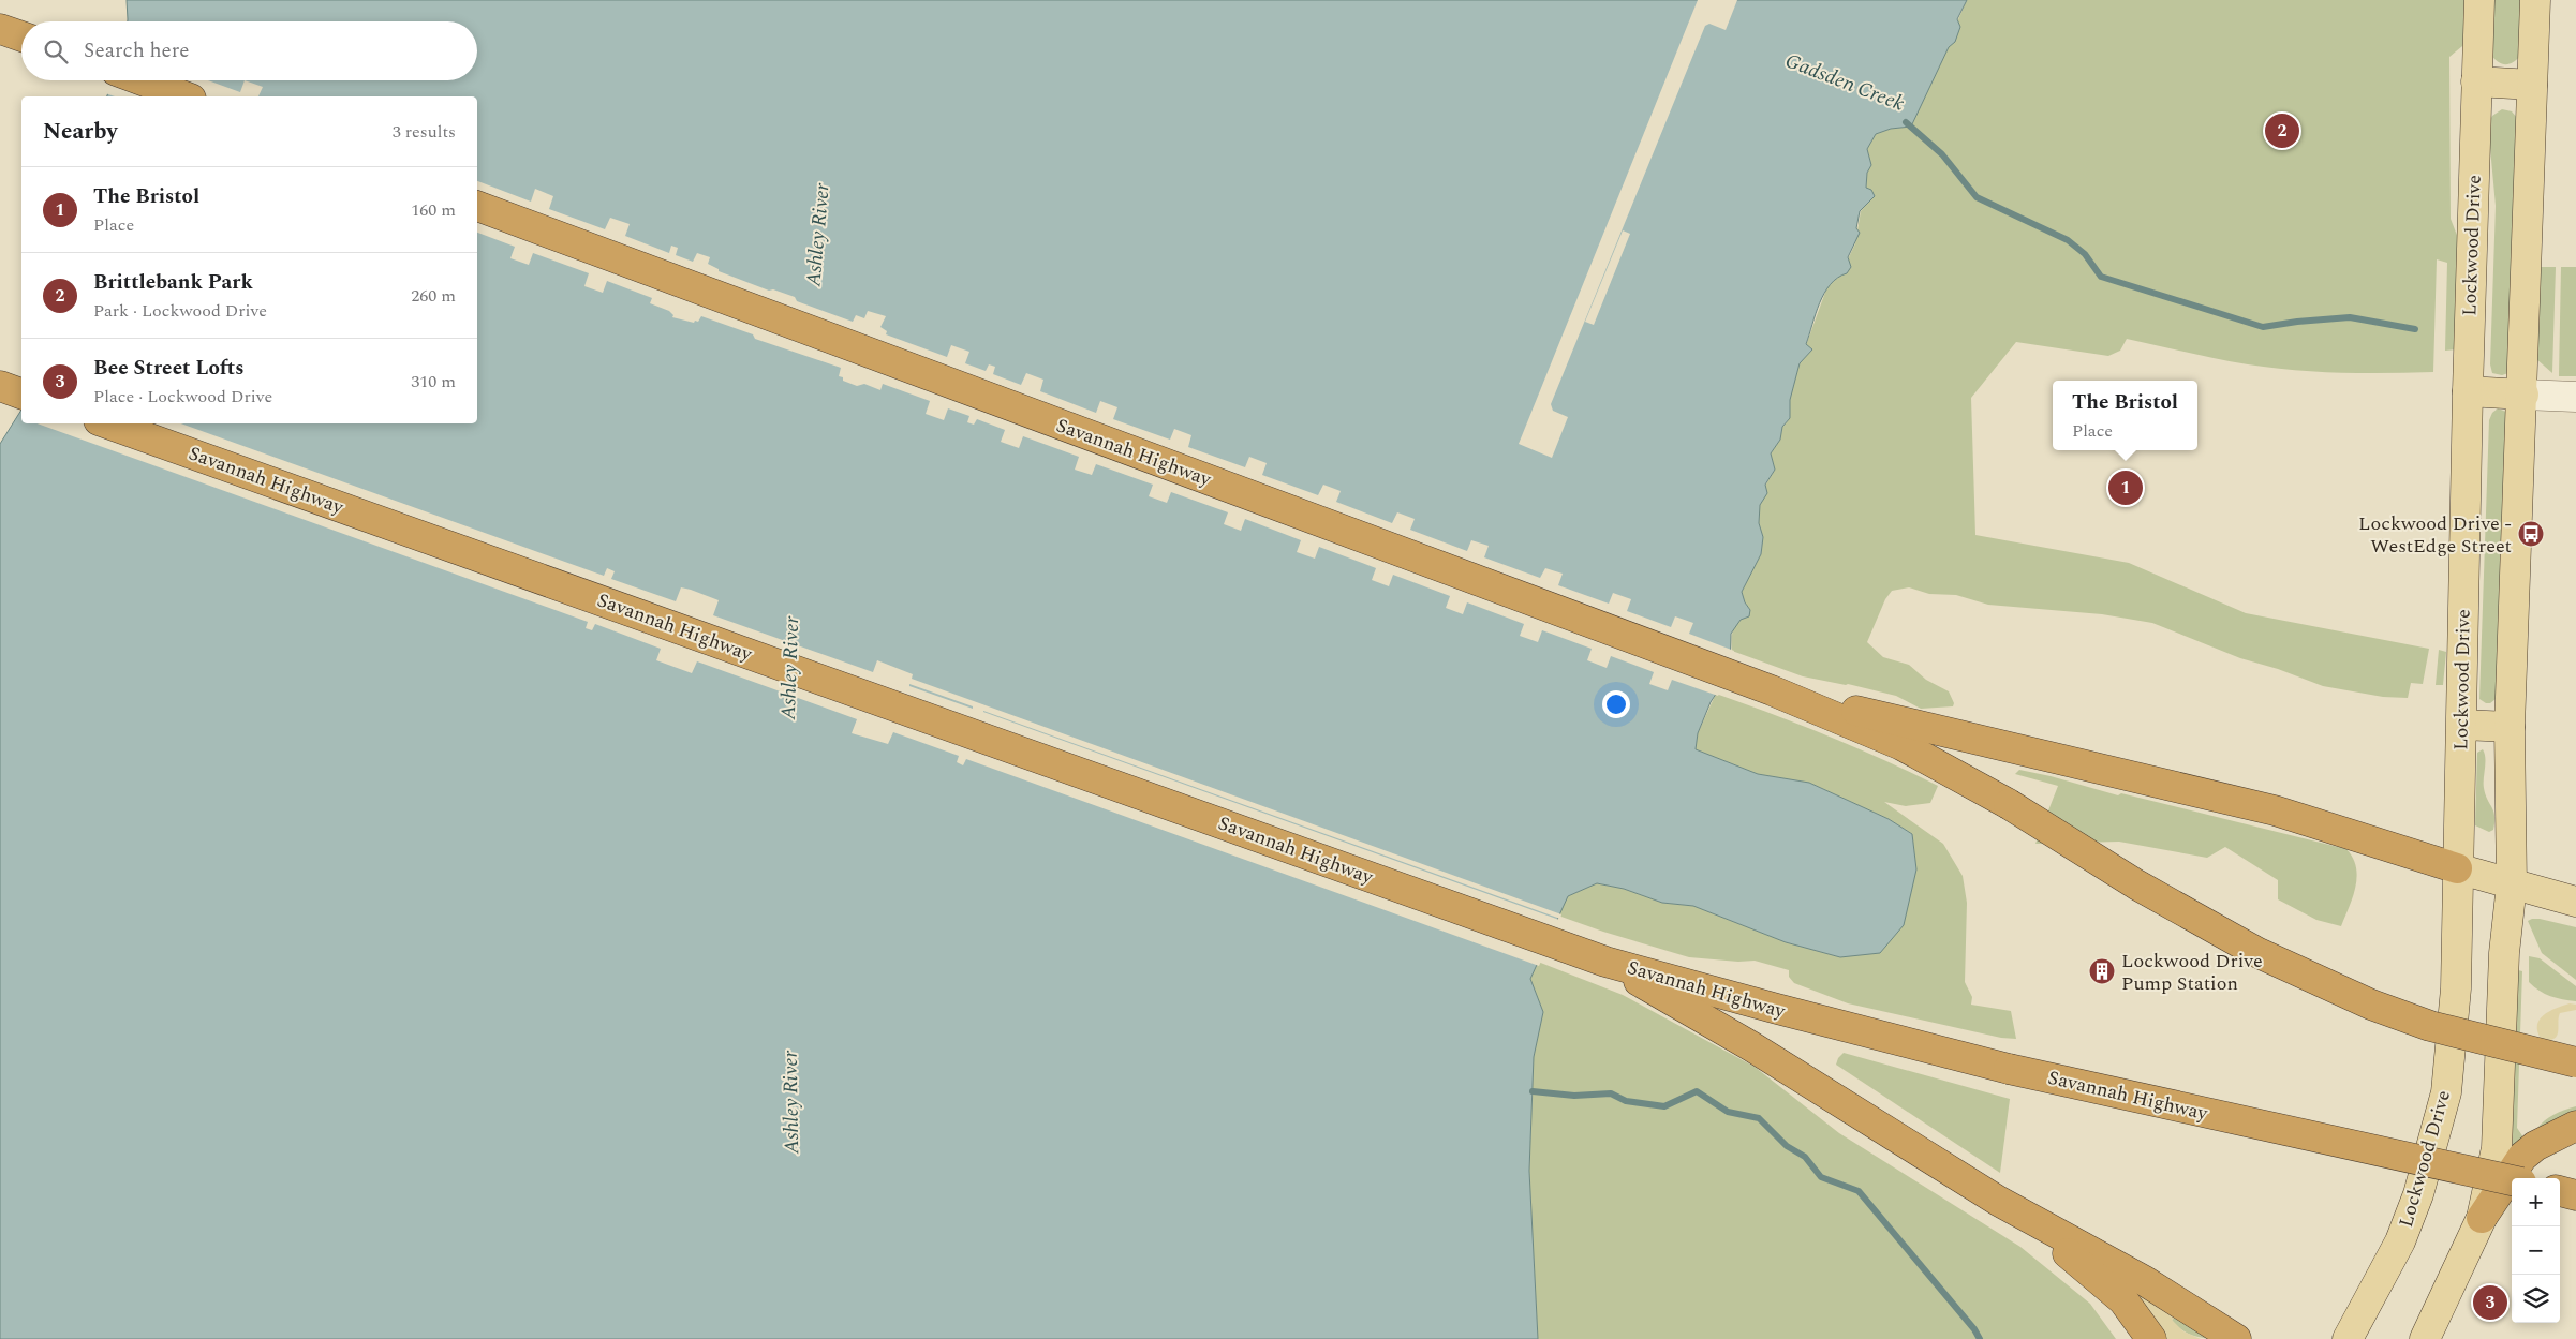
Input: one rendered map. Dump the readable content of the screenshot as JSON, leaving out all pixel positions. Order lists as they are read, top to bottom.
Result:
{
  "streets": {
    "highway": ["Savannah Highway"],
    "main road": ["Lockwood Drive"]
  },
  "water": ["Gadsden Creek", "Ashley River"],
  "places": {
    "bus stop": ["Lockwood Drive - WestEdge Street"],
    "building": ["Lockwood Drive Pump Station"]
  },
  "page": {
    "search": "Search here",
    "heading": ["Nearby", "3 results"],
    "pins": ["2", "1", "3"],
    "list": [
      {
        "mark": "1",
        "name": "The Bristol",
        "note": "Place",
        "value": "160 m"
      },
      {
        "mark": "2",
        "name": "Brittlebank Park",
        "note": "Park · Lockwood Drive",
        "value": "260 m"
      },
      {
        "mark": "3",
        "name": "Bee Street Lofts",
        "note": "Place · Lockwood Drive",
        "value": "310 m"
      }
    ],
    "popup": ["The Bristol", "Place"],
    "map_buttons": ["+", "−"]
  }
}
